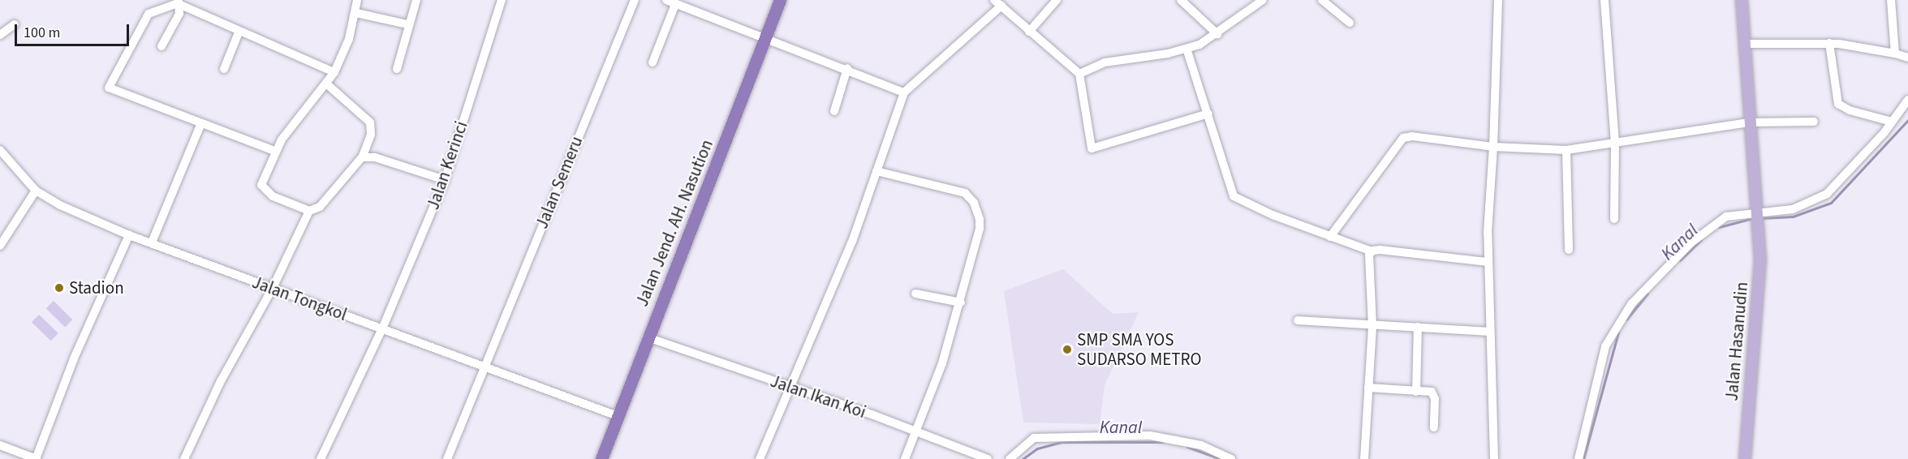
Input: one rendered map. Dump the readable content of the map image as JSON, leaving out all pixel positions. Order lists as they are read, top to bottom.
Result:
{
  "streets": {
    "highway": ["Jalan Jend. AH. Nasution"],
    "main road": ["Jalan Hasanudin"],
    "street": [
      "Jalan Kerinci",
      "Jalan Semeru",
      "Jalan Tongkol",
      "Jalan Ikan Koi"
    ]
  },
  "crossings": [
    ["Jalan Kerinci", "Jalan Tongkol"],
    ["Jalan Semeru", "Jalan Tongkol"],
    ["Jalan Jend. AH. Nasution", "Jalan Tongkol"],
    ["Jalan Jend. AH. Nasution", "Jalan Ikan Koi"]
  ],
  "water": ["Kanal"],
  "places": ["Stadion", "SMP SMA YOS SUDARSO METRO"],
  "scale_bar": "100 m"
}
